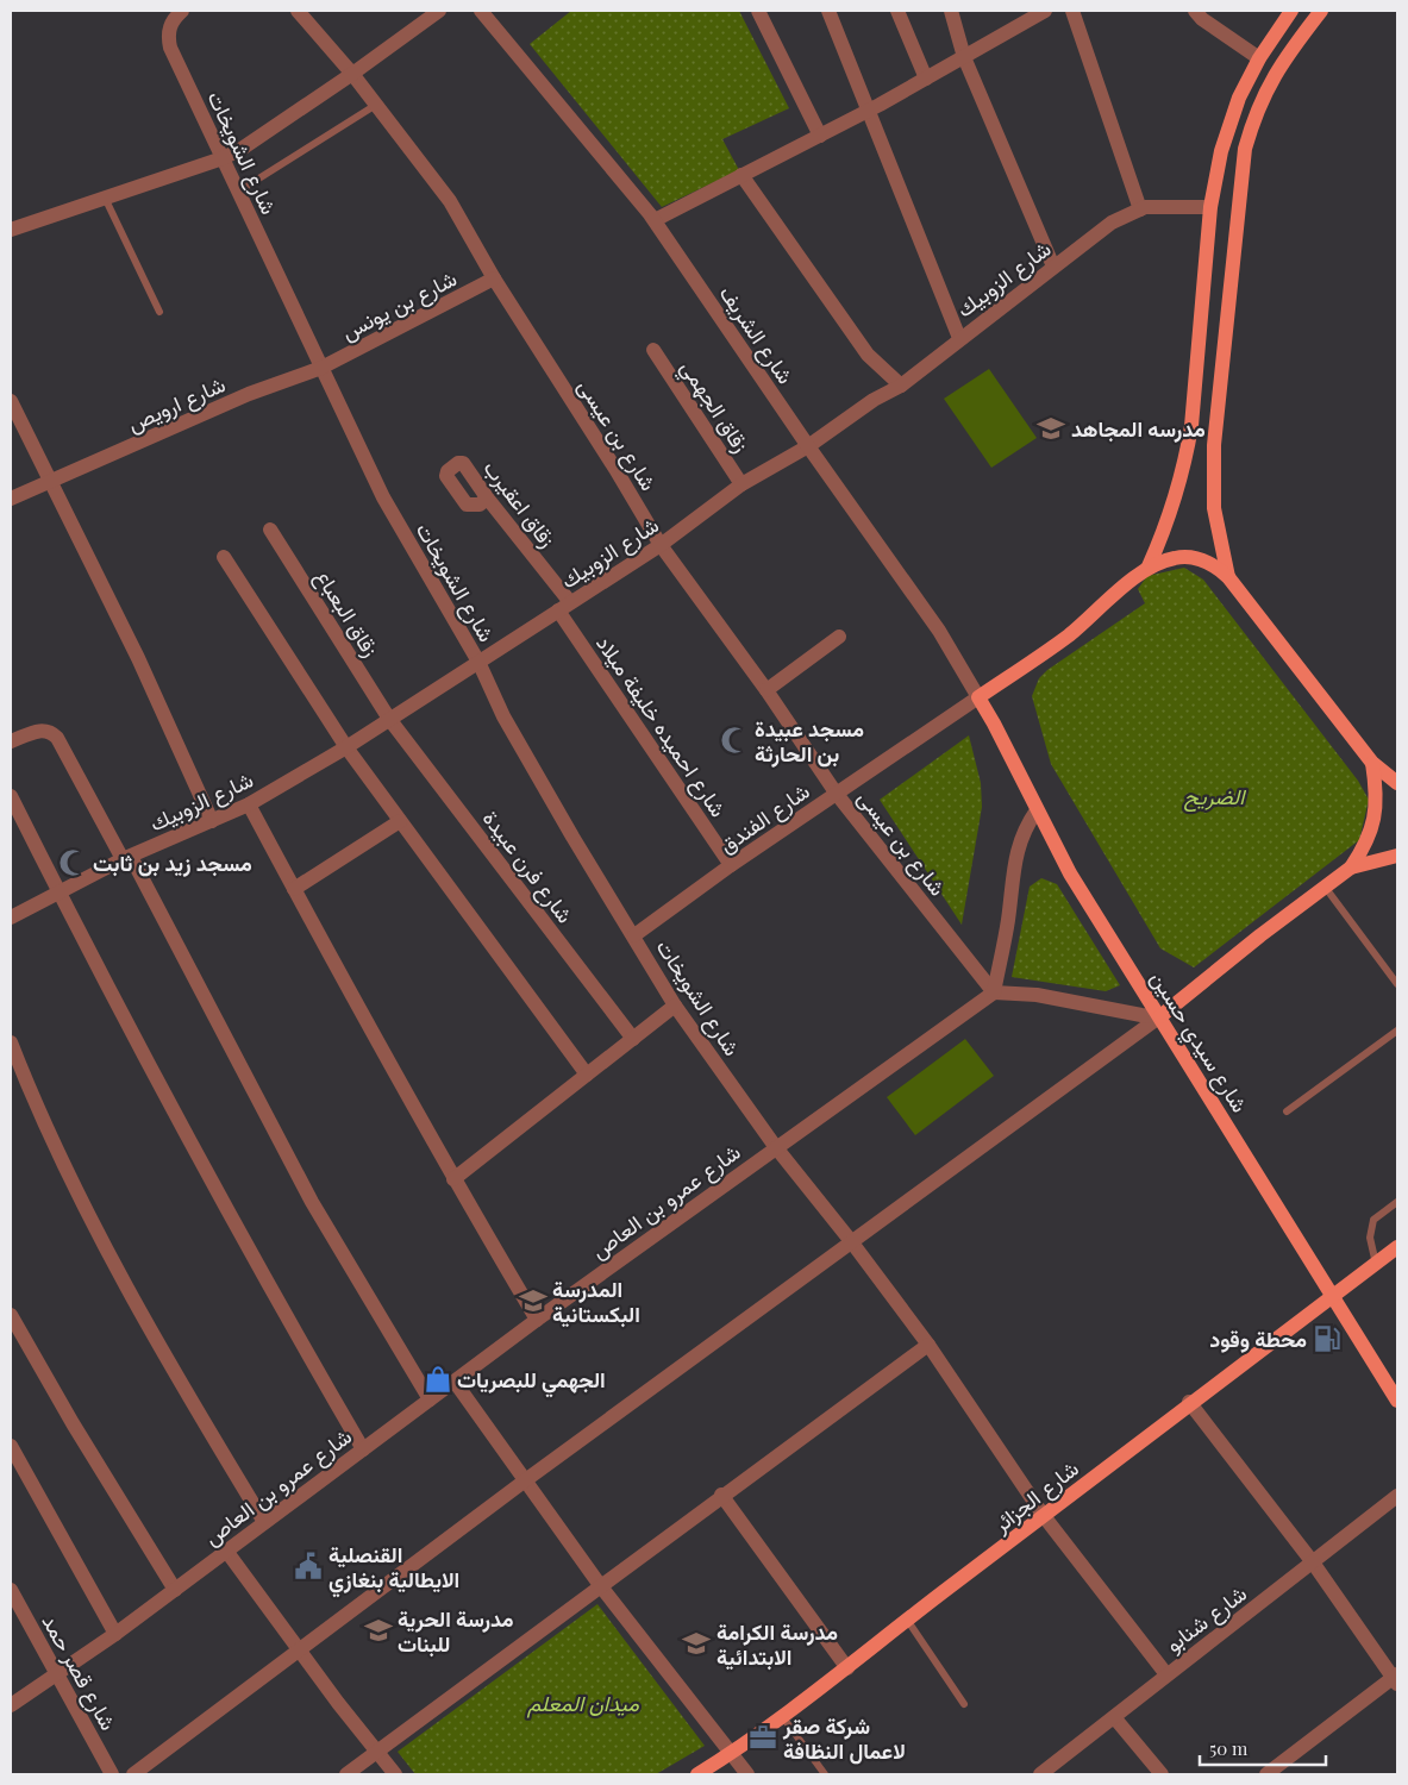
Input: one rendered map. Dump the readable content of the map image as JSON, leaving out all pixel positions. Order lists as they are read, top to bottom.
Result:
{
  "streets": {
    "main road": ["شارع سيدي حسين", "شارع الجزائر"],
    "street": [
      "شارع الشويخات",
      "شارع الزوبيك",
      "شارع بن يونس",
      "شارع الشريف",
      "شارع ارويص",
      "زقاق الجهمي",
      "شارع بن عيسى",
      "زقاق اعقيرب",
      "زقاق البعباع",
      "شارع احميده خليفة ميلاد",
      "شارع الفندق",
      "شارع فرن عبيدة",
      "شارع عمرو بن العاص",
      "شارع شنابو",
      "شارع قصر حمد"
    ]
  },
  "crossings": [
    ["شارع الشويخات", "شارع الزوبيك"],
    ["شارع الشويخات", "شارع بن يونس"],
    ["شارع الشويخات", "شارع ارويص"],
    ["شارع الشويخات", "شارع الفندق"],
    ["شارع الشويخات", "شارع عمرو بن العاص"],
    ["شارع الشويخات", "شارع الجزائر"],
    ["شارع الشويخات", "شارع شنابو"],
    ["شارع الزوبيك", "شارع الشريف"],
    ["شارع الزوبيك", "زقاق الجهمي"],
    ["شارع الزوبيك", "شارع بن عيسى"],
    ["شارع الزوبيك", "زقاق اعقيرب"],
    ["شارع الزوبيك", "زقاق البعباع"],
    ["شارع الزوبيك", "شارع احميده خليفة ميلاد"],
    ["شارع الزوبيك", "شارع فرن عبيدة"],
    ["شارع بن يونس", "شارع ارويص"],
    ["شارع بن يونس", "شارع بن عيسى"],
    ["شارع الشريف", "شارع الفندق"],
    ["شارع الشريف", "شارع سيدي حسين"],
    ["شارع بن عيسى", "شارع الفندق"],
    ["شارع بن عيسى", "شارع عمرو بن العاص"],
    ["زقاق اعقيرب", "شارع احميده خليفة ميلاد"],
    ["زقاق البعباع", "شارع فرن عبيدة"],
    ["شارع احميده خليفة ميلاد", "شارع الفندق"],
    ["شارع الفندق", "شارع سيدي حسين"],
    ["شارع سيدي حسين", "شارع الجزائر"],
    ["شارع عمرو بن العاص", "شارع قصر حمد"]
  ],
  "parks": ["الضريح", "ميدان المعلم"],
  "places": {
    "school or university": [
      "مدرسه المجاهد",
      "المدرسة البكستانية",
      "مدرسة الحرية للبنات",
      "مدرسة الكرامة الابتدائية"
    ],
    "mosque": ["مسجد عبيدة بن الحارثة", "مسجد زيد بن ثابت"],
    "fuel station": ["محطة وقود"],
    "shop": ["الجهمي للبصريات"],
    "public building": ["القنصلية الايطالية بنغازي"],
    "office": ["شركة صقر لاعمال النظافة"]
  },
  "scale_bar": "50 m"
}
